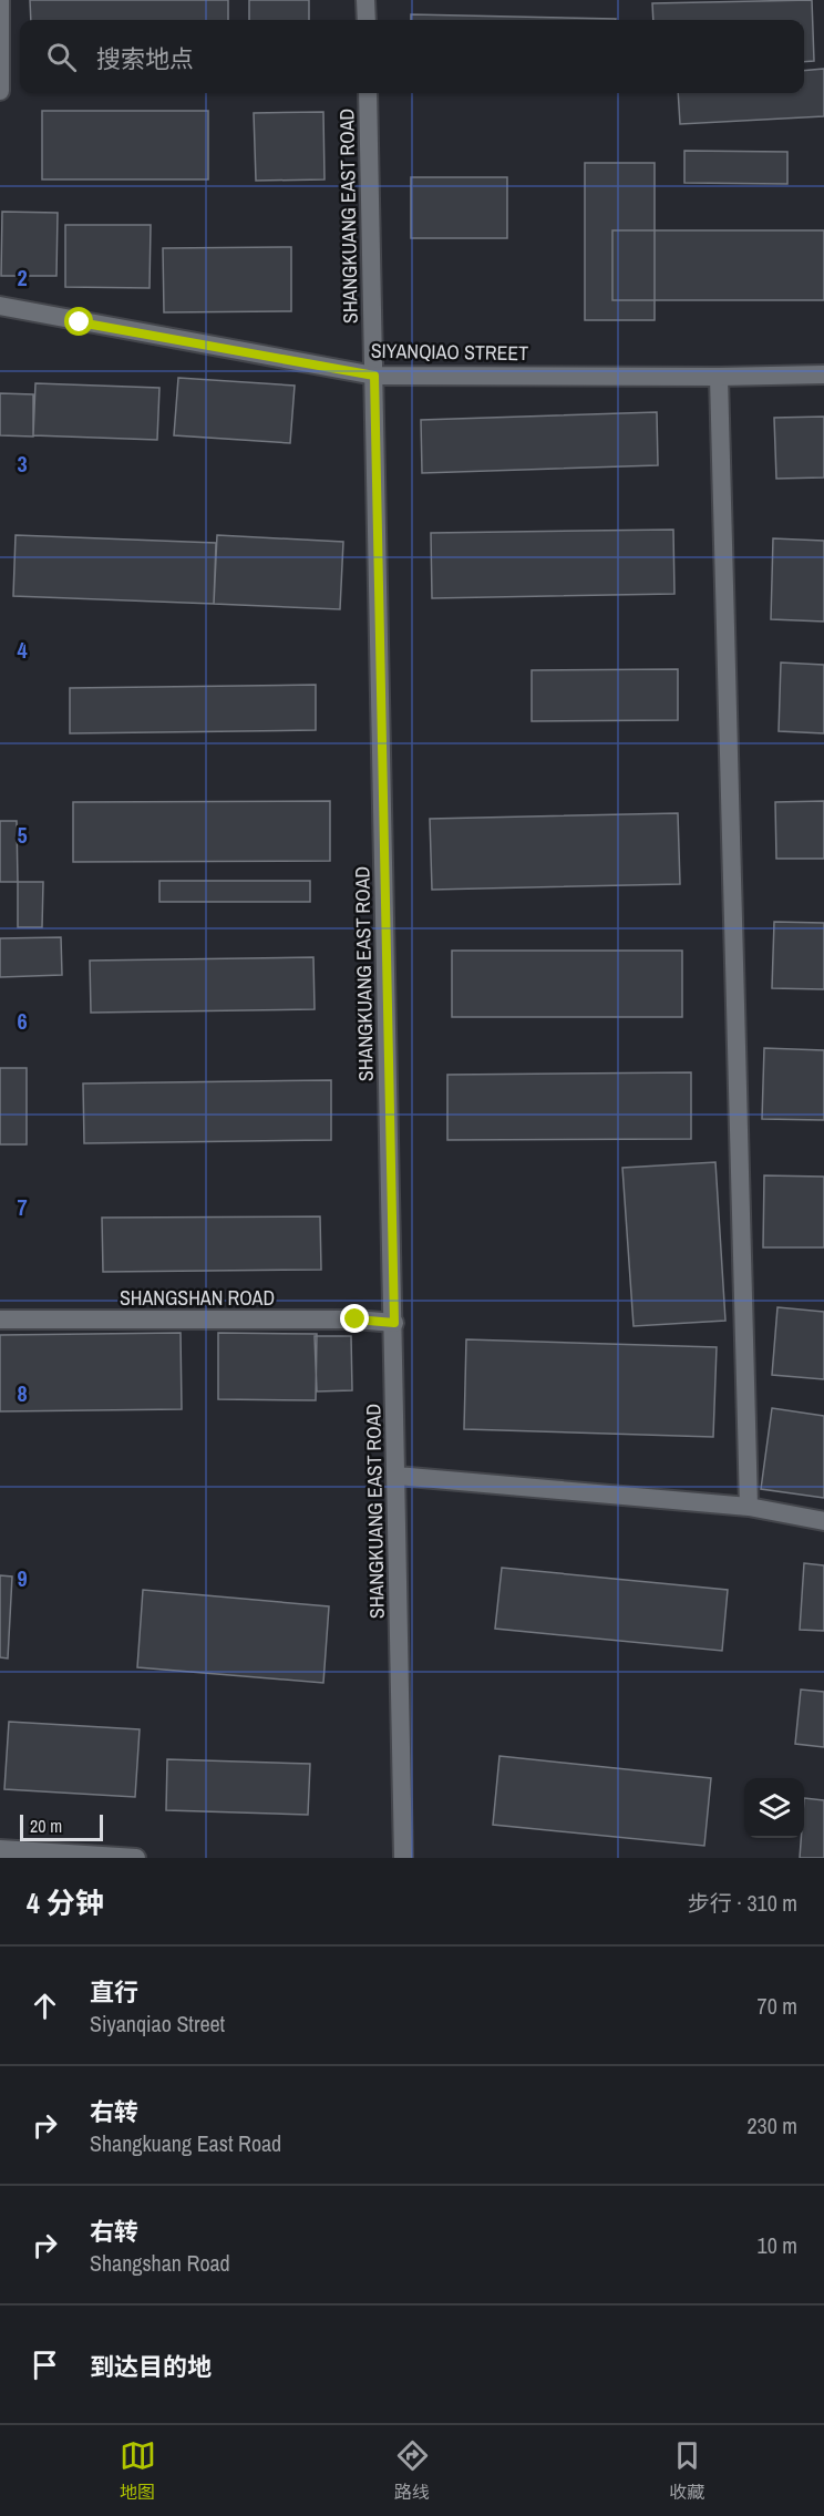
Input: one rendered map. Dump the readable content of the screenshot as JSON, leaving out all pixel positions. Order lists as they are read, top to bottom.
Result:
{
  "streets": {
    "street": ["SHANGKUANG EAST ROAD", "SIYANQIAO STREET", "SHANGSHAN ROAD"]
  },
  "crossings": [
    ["SHANGKUANG EAST ROAD", "SIYANQIAO STREET"],
    ["SHANGKUANG EAST ROAD", "SHANGSHAN ROAD"]
  ],
  "scale_bar": "20 m",
  "page": {
    "search": "搜索地点",
    "scale": "20 m",
    "heading": ["4 分钟", "步行 · 310 m"],
    "list": [
      ["直行", "Siyanqiao Street", "70 m"],
      ["右转", "Shangkuang East Road", "230 m"],
      ["右转", "Shangshan Road", "10 m"],
      "到达目的地"
    ],
    "nav": ["地图", "路线", "收藏"]
  },
  "grid": {
    "rows": [
      "2",
      "3",
      "4",
      "5",
      "6",
      "7",
      "8",
      "9"
    ]
  }
}
